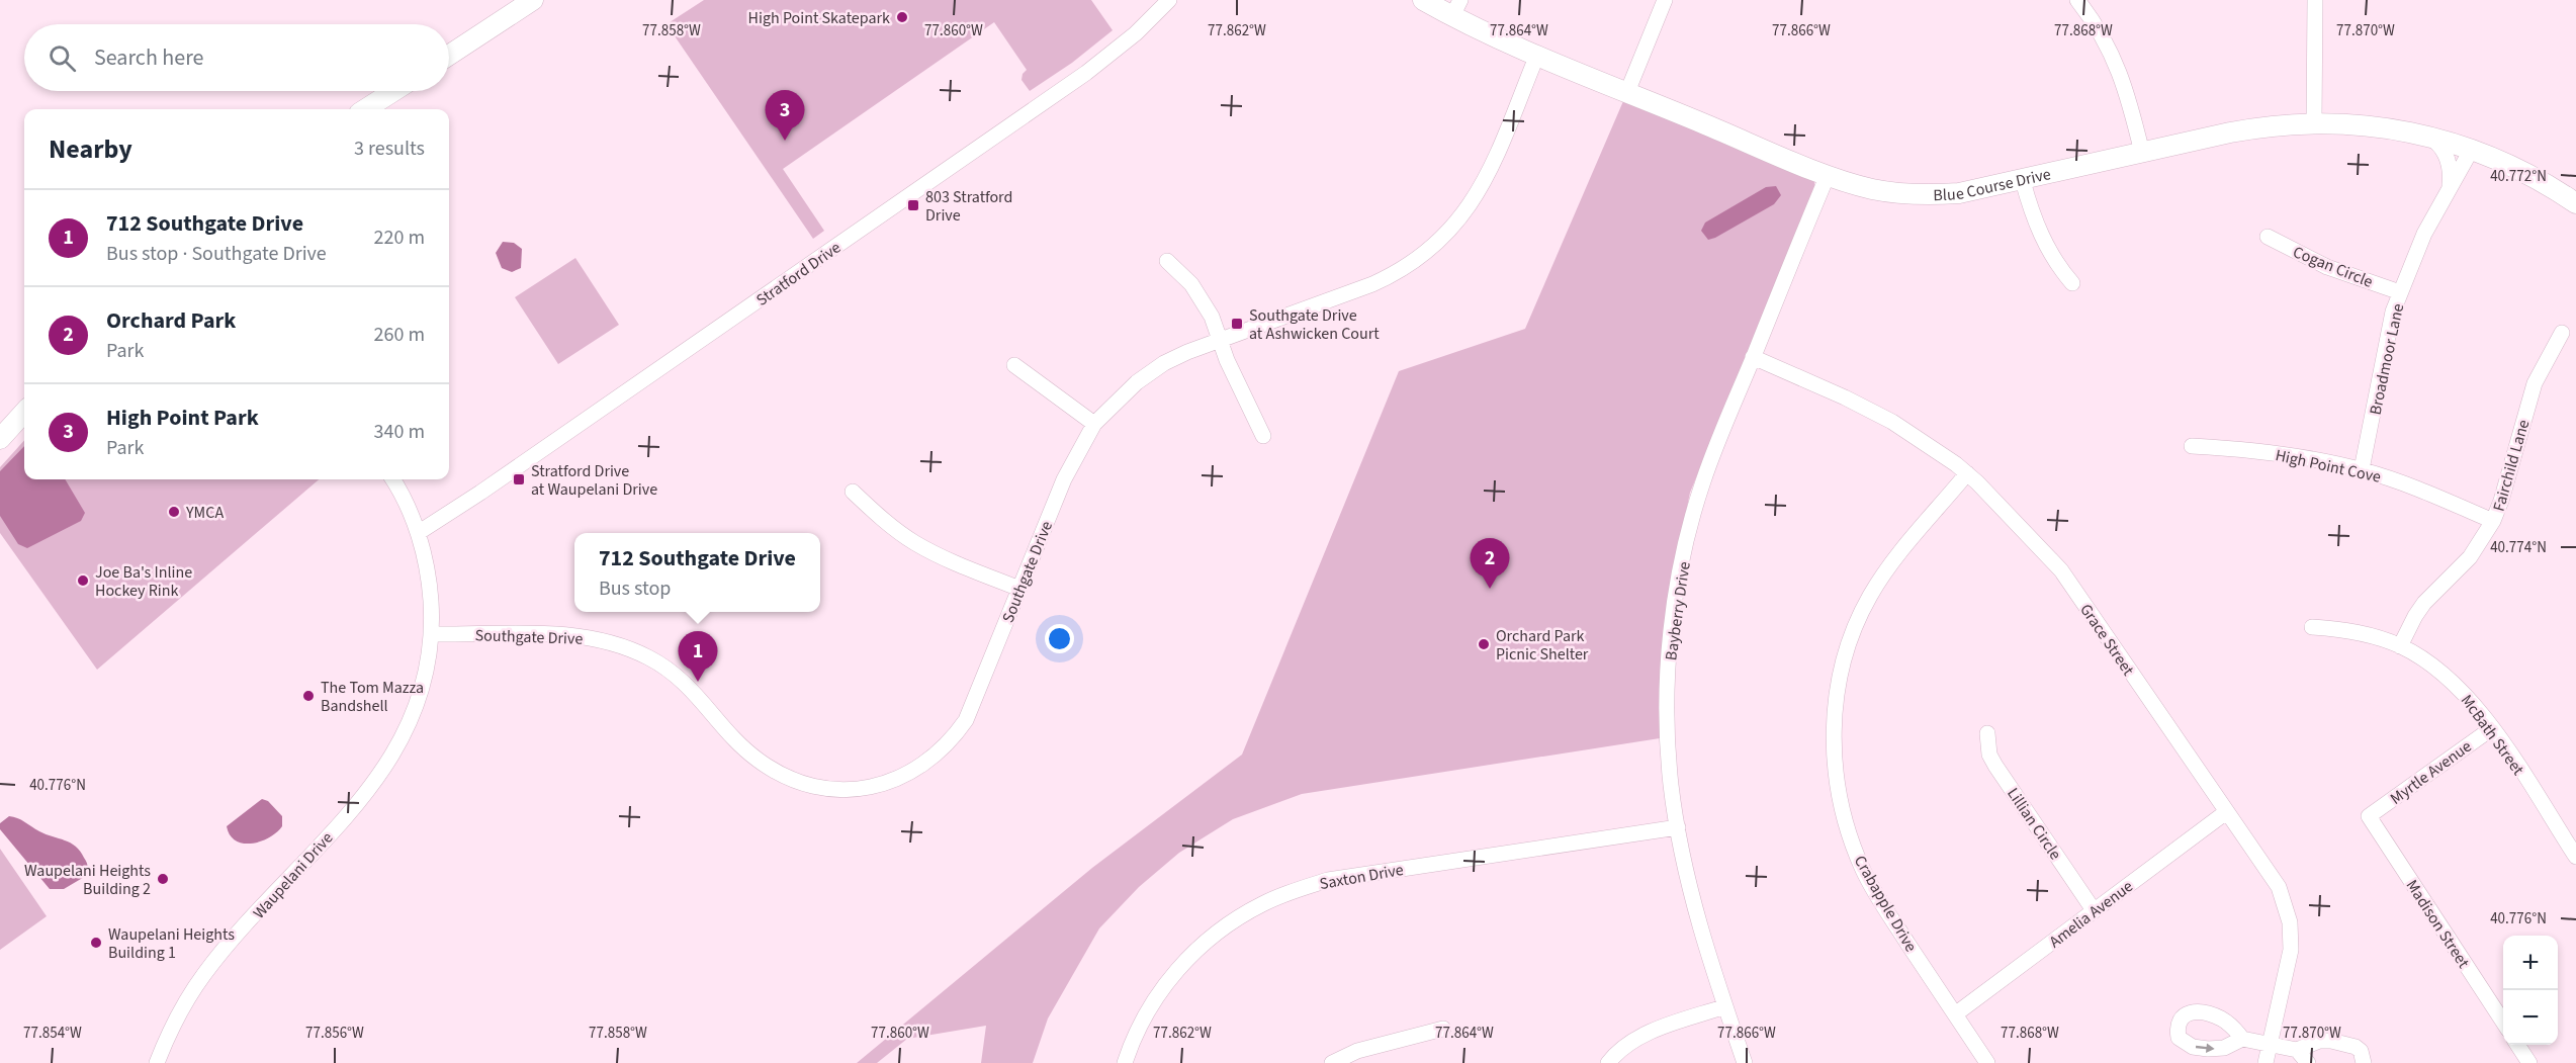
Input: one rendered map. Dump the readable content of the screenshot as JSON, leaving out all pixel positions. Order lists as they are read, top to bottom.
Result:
{
  "streets": {
    "main road": ["Blue Course Drive"],
    "street": [
      "Cogan Circle",
      "Stratford Drive",
      "Broadmoor Lane",
      "High Point Cove",
      "Fairchild Lane",
      "Southgate Drive",
      "Bayberry Drive",
      "Grace Street",
      "McBath Street",
      "Myrtle Avenue",
      "Lillian Circle",
      "Waupelani Drive",
      "Saxton Drive",
      "Crabapple Drive",
      "Amelia Avenue",
      "Madison Street"
    ]
  },
  "crossings": [
    ["Blue Course Drive", "Broadmoor Lane"],
    ["Blue Course Drive", "Southgate Drive"],
    ["Blue Course Drive", "Bayberry Drive"],
    ["Cogan Circle", "Broadmoor Lane"],
    ["Stratford Drive", "Waupelani Drive"],
    ["Broadmoor Lane", "High Point Cove"],
    ["High Point Cove", "Fairchild Lane"],
    ["Fairchild Lane", "McBath Street"],
    ["Southgate Drive", "Waupelani Drive"],
    ["Bayberry Drive", "Grace Street"],
    ["Bayberry Drive", "Saxton Drive"],
    ["Grace Street", "Crabapple Drive"],
    ["Grace Street", "Amelia Avenue"],
    ["McBath Street", "Myrtle Avenue"],
    ["Myrtle Avenue", "Madison Street"],
    ["Lillian Circle", "Amelia Avenue"],
    ["Crabapple Drive", "Amelia Avenue"]
  ],
  "places": {
    "other": [
      "High Point Skatepark",
      "YMCA",
      "Joe Ba's Inline Hockey Rink",
      "Orchard Park Picnic Shelter",
      "The Tom Mazza Bandshell",
      "Waupelani Heights Building 2",
      "Waupelani Heights Building 1"
    ],
    "transit": ["803 Stratford Drive", "Southgate Drive at Ashwicken Court", "Stratford Drive at Waupelani Drive"]
  },
  "page": {
    "search": "Search here",
    "pins": ["3", "2", "1"],
    "heading": ["Nearby", "3 results"],
    "list": [
      {
        "mark": "1",
        "name": "712 Southgate Drive",
        "note": "Bus stop · Southgate Drive",
        "value": "220 m"
      },
      {
        "mark": "2",
        "name": "Orchard Park",
        "note": "Park",
        "value": "260 m"
      },
      {
        "mark": "3",
        "name": "High Point Park",
        "note": "Park",
        "value": "340 m"
      }
    ],
    "popup": ["712 Southgate Drive", "Bus stop"],
    "map_buttons": ["+", "−"]
  },
  "coordinates": [
    "77.858°W",
    "77.860°W",
    "77.862°W",
    "77.864°W",
    "77.866°W",
    "77.868°W",
    "77.870°W",
    "40.772°N",
    "40.774°N",
    "40.776°N",
    "77.854°W",
    "77.856°W"
  ]
}
